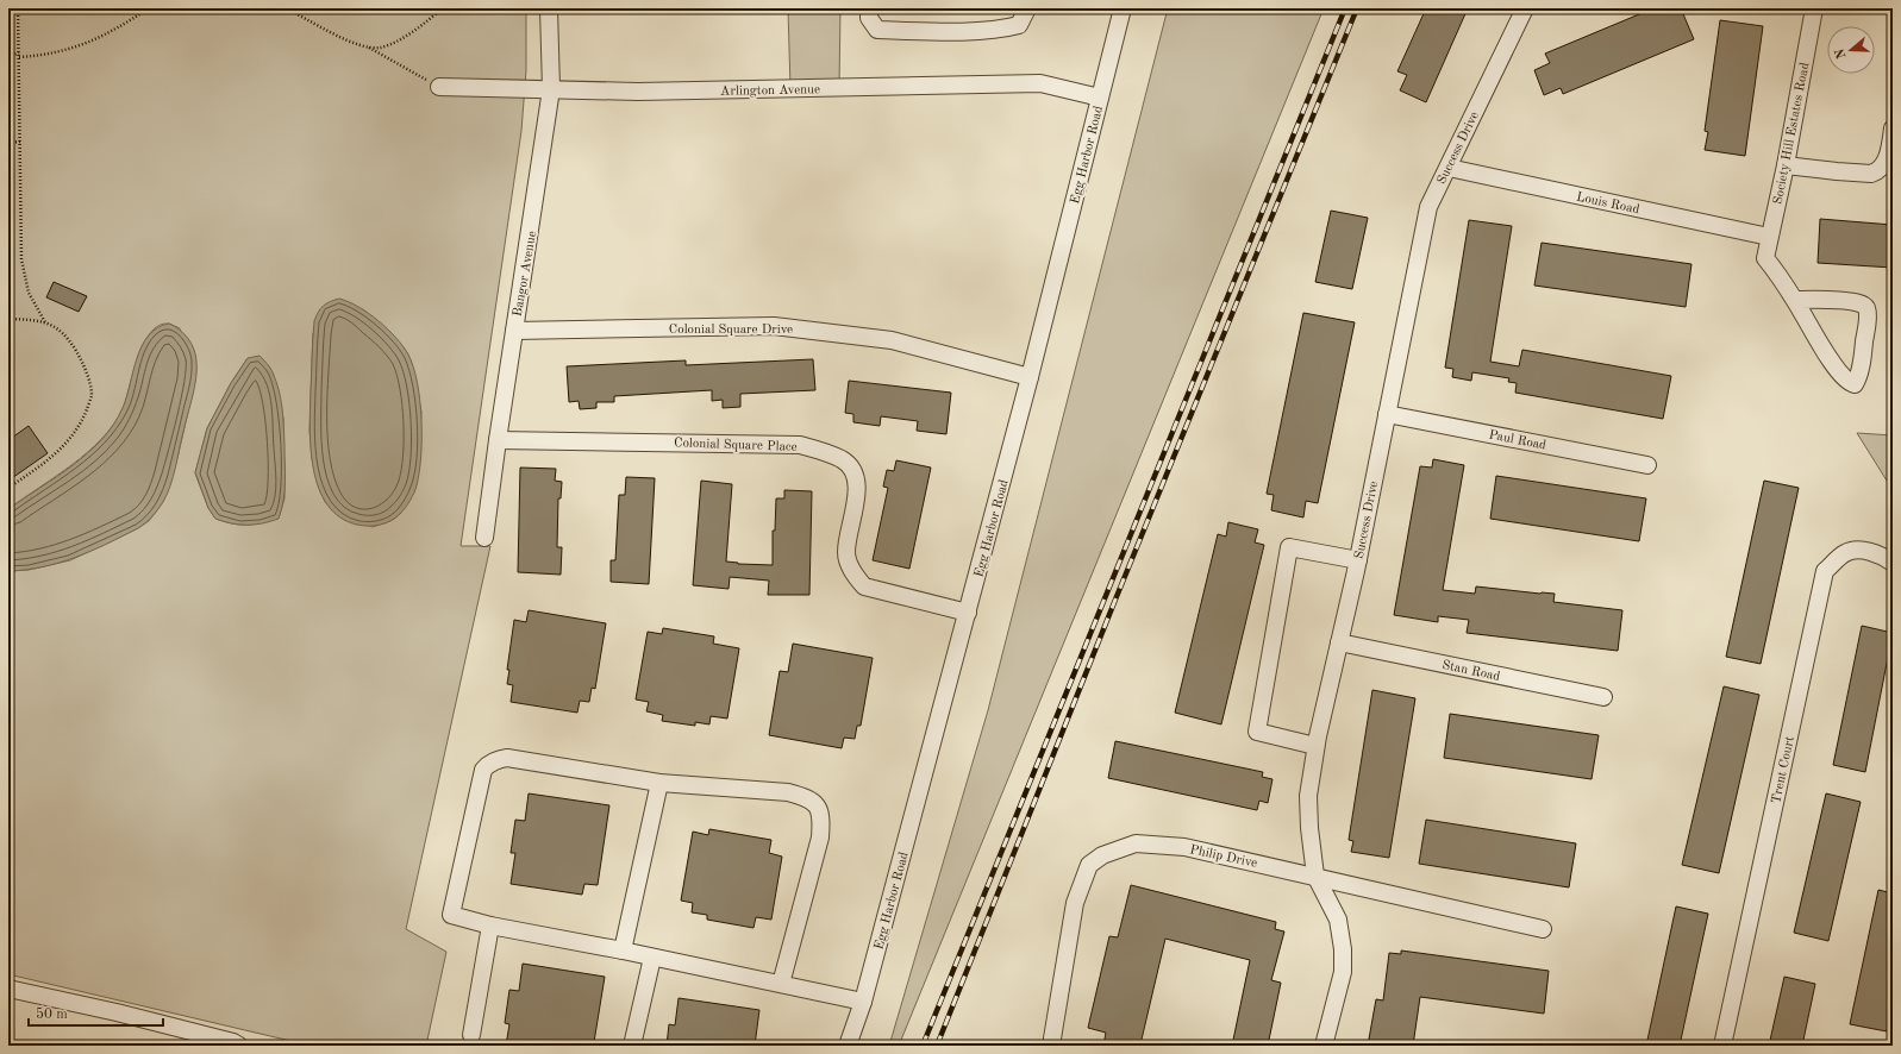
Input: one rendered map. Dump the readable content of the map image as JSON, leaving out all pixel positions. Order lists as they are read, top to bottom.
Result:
{
  "streets": {
    "street": [
      "Arlington Avenue",
      "Society Hill Estates Road",
      "Success Drive",
      "Egg Harbor Road",
      "Louis Road",
      "Bangor Avenue",
      "Colonial Square Drive",
      "Paul Road",
      "Colonial Square Place",
      "Stan Road",
      "Trent Court",
      "Philip Drive"
    ]
  },
  "crossings": [
    ["Arlington Avenue", "Egg Harbor Road"],
    ["Arlington Avenue", "Bangor Avenue"],
    ["Society Hill Estates Road", "Louis Road"],
    ["Success Drive", "Louis Road"],
    ["Success Drive", "Paul Road"],
    ["Success Drive", "Stan Road"],
    ["Success Drive", "Philip Drive"],
    ["Egg Harbor Road", "Colonial Square Drive"],
    ["Egg Harbor Road", "Colonial Square Place"],
    ["Bangor Avenue", "Colonial Square Drive"],
    ["Bangor Avenue", "Colonial Square Place"]
  ],
  "scale_bar": "50 m",
  "north": "left"
}
